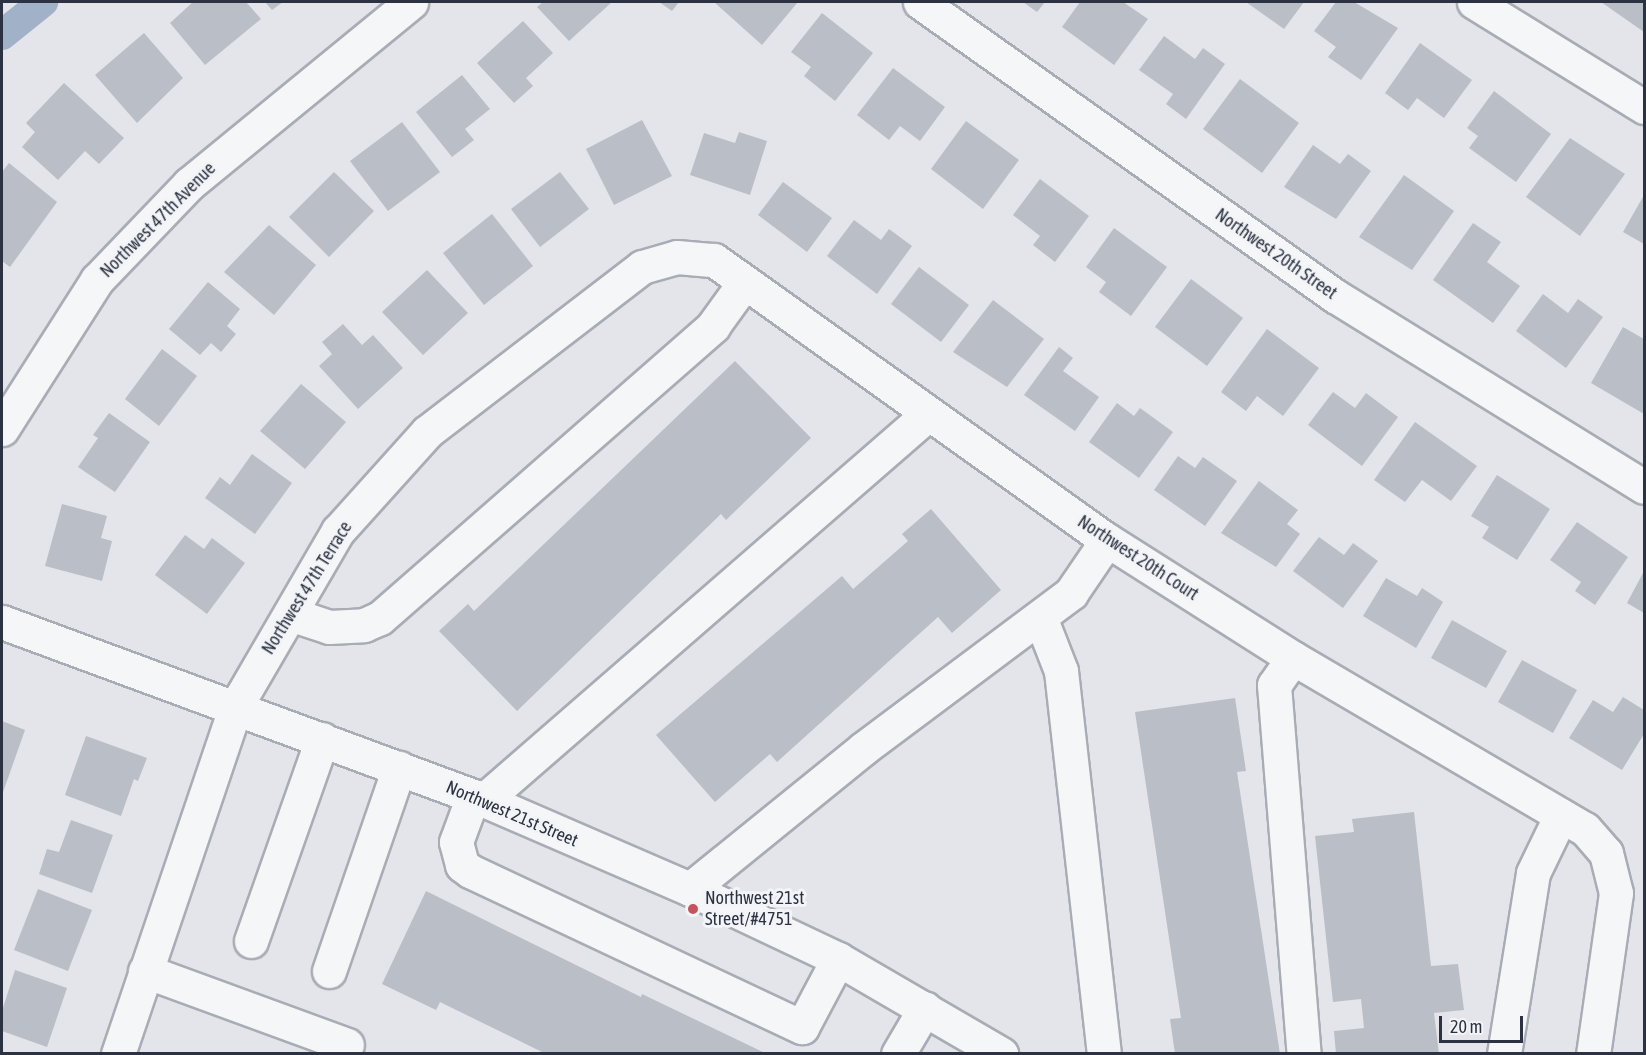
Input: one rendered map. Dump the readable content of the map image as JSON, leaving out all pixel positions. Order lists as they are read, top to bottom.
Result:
{
  "streets": {
    "street": [
      "Northwest 47th Avenue",
      "Northwest 20th Street",
      "Northwest 20th Court",
      "Northwest 47th Terrace",
      "Northwest 21st Street"
    ]
  },
  "crossings": [
    ["Northwest 20th Court", "Northwest 47th Terrace"],
    ["Northwest 47th Terrace", "Northwest 21st Street"]
  ],
  "places": ["Northwest 21st Street/#4751"],
  "scale_bar": "20 m"
}
